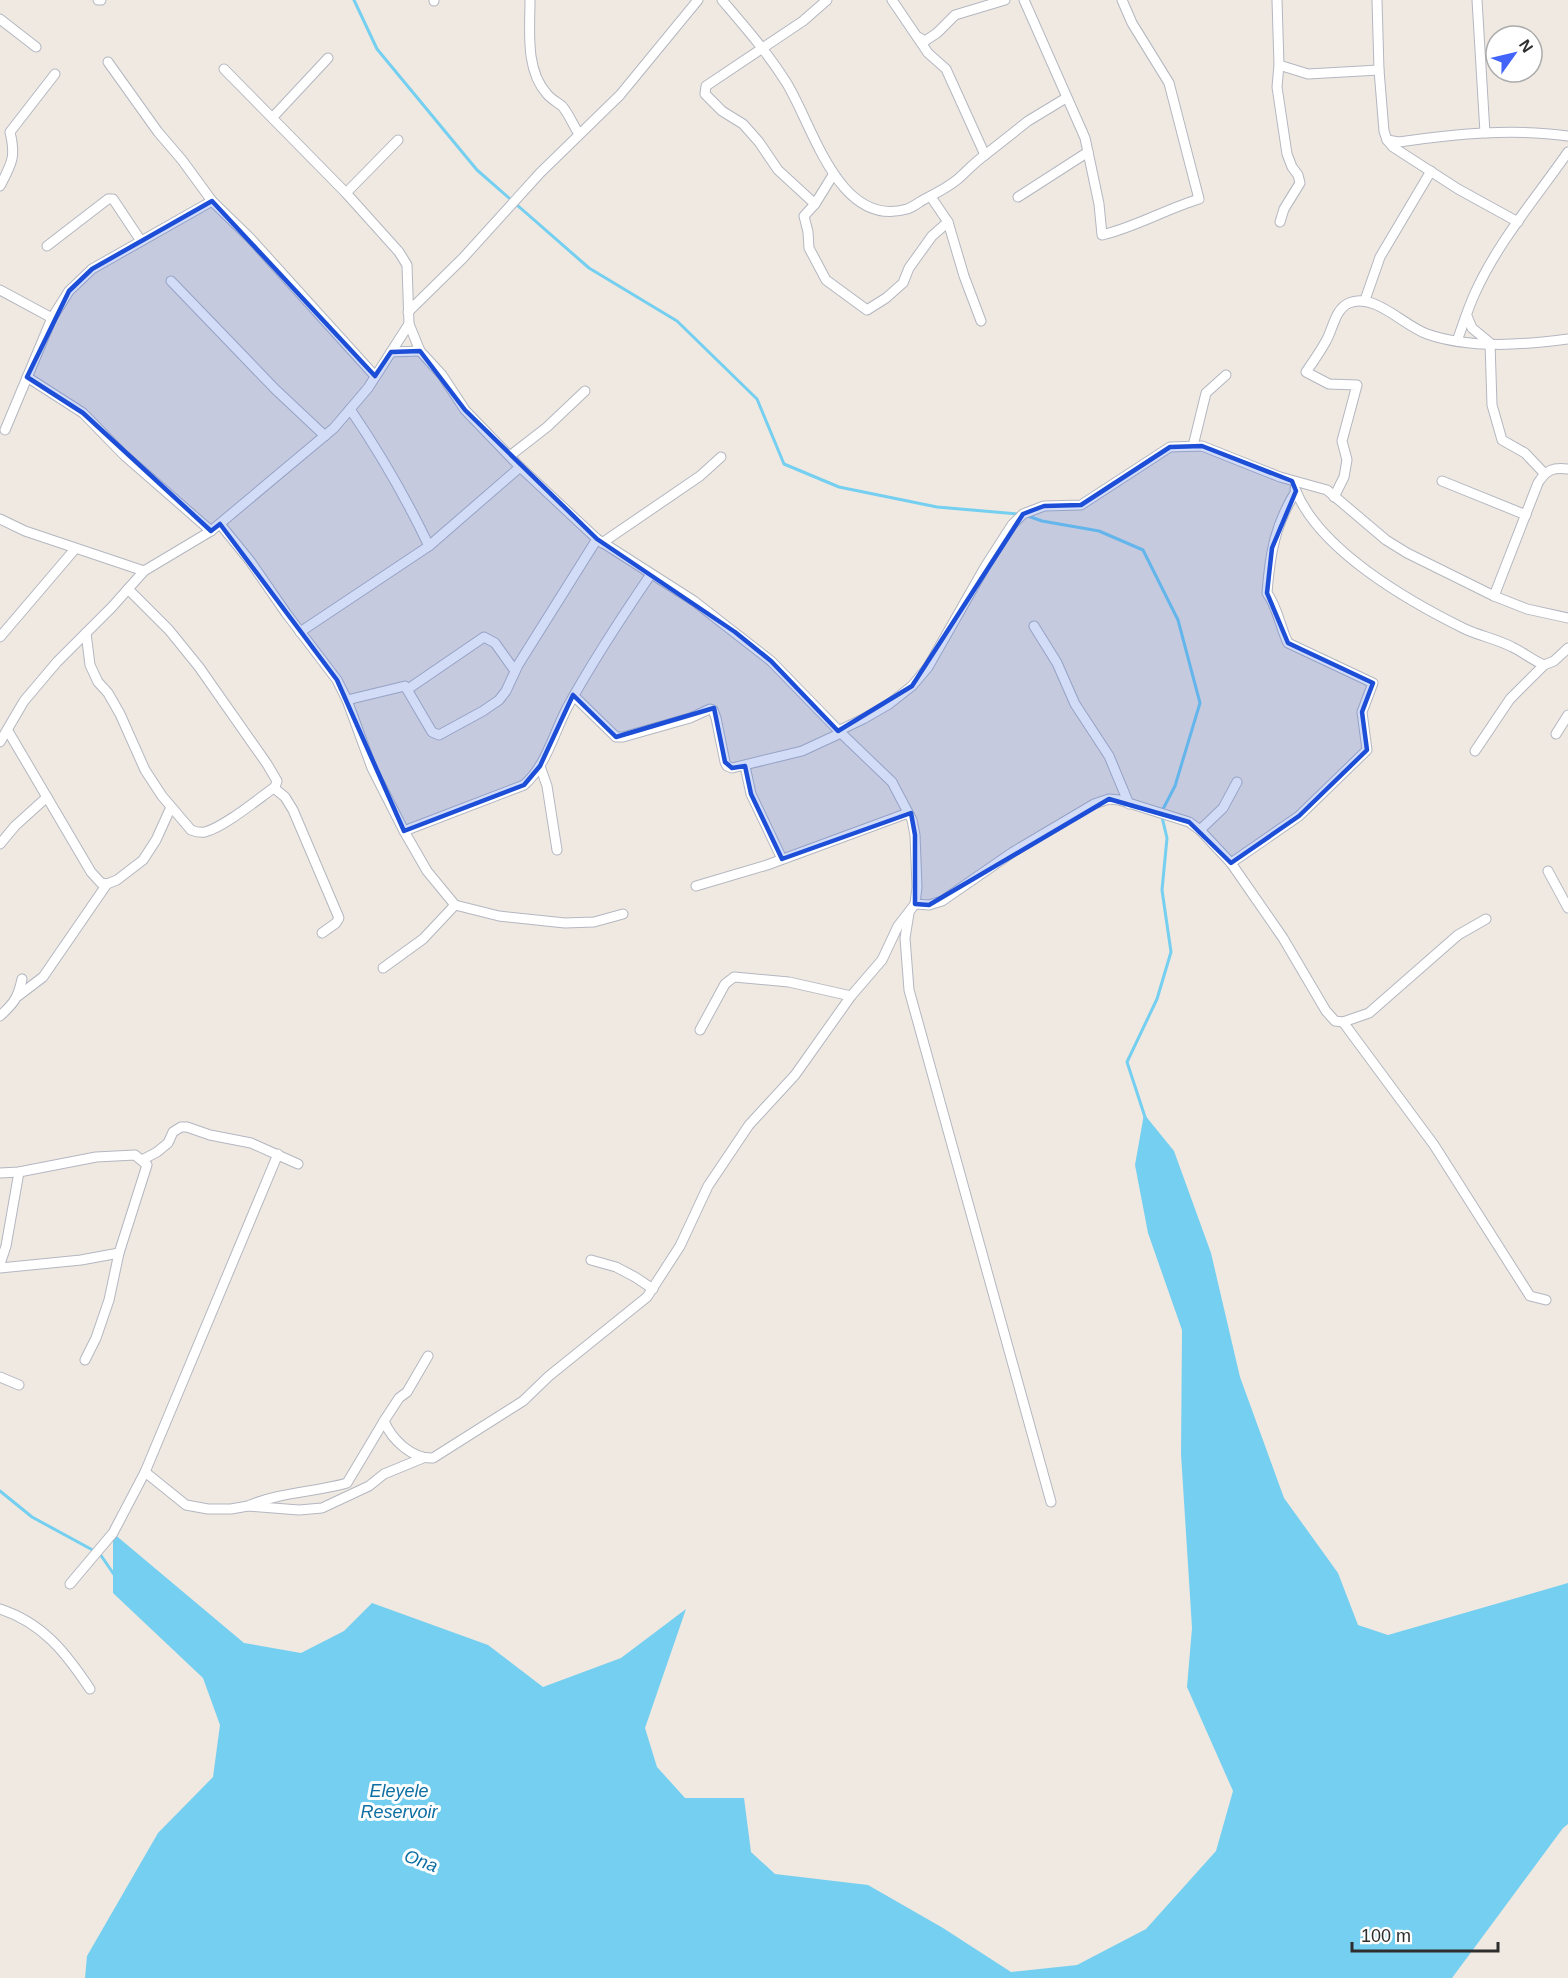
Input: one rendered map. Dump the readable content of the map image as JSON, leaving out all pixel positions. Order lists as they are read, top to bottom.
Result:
{
  "water": ["Eleyele Reservoir", "Ona"],
  "scale_bar": "100 m",
  "north": "top right"
}
